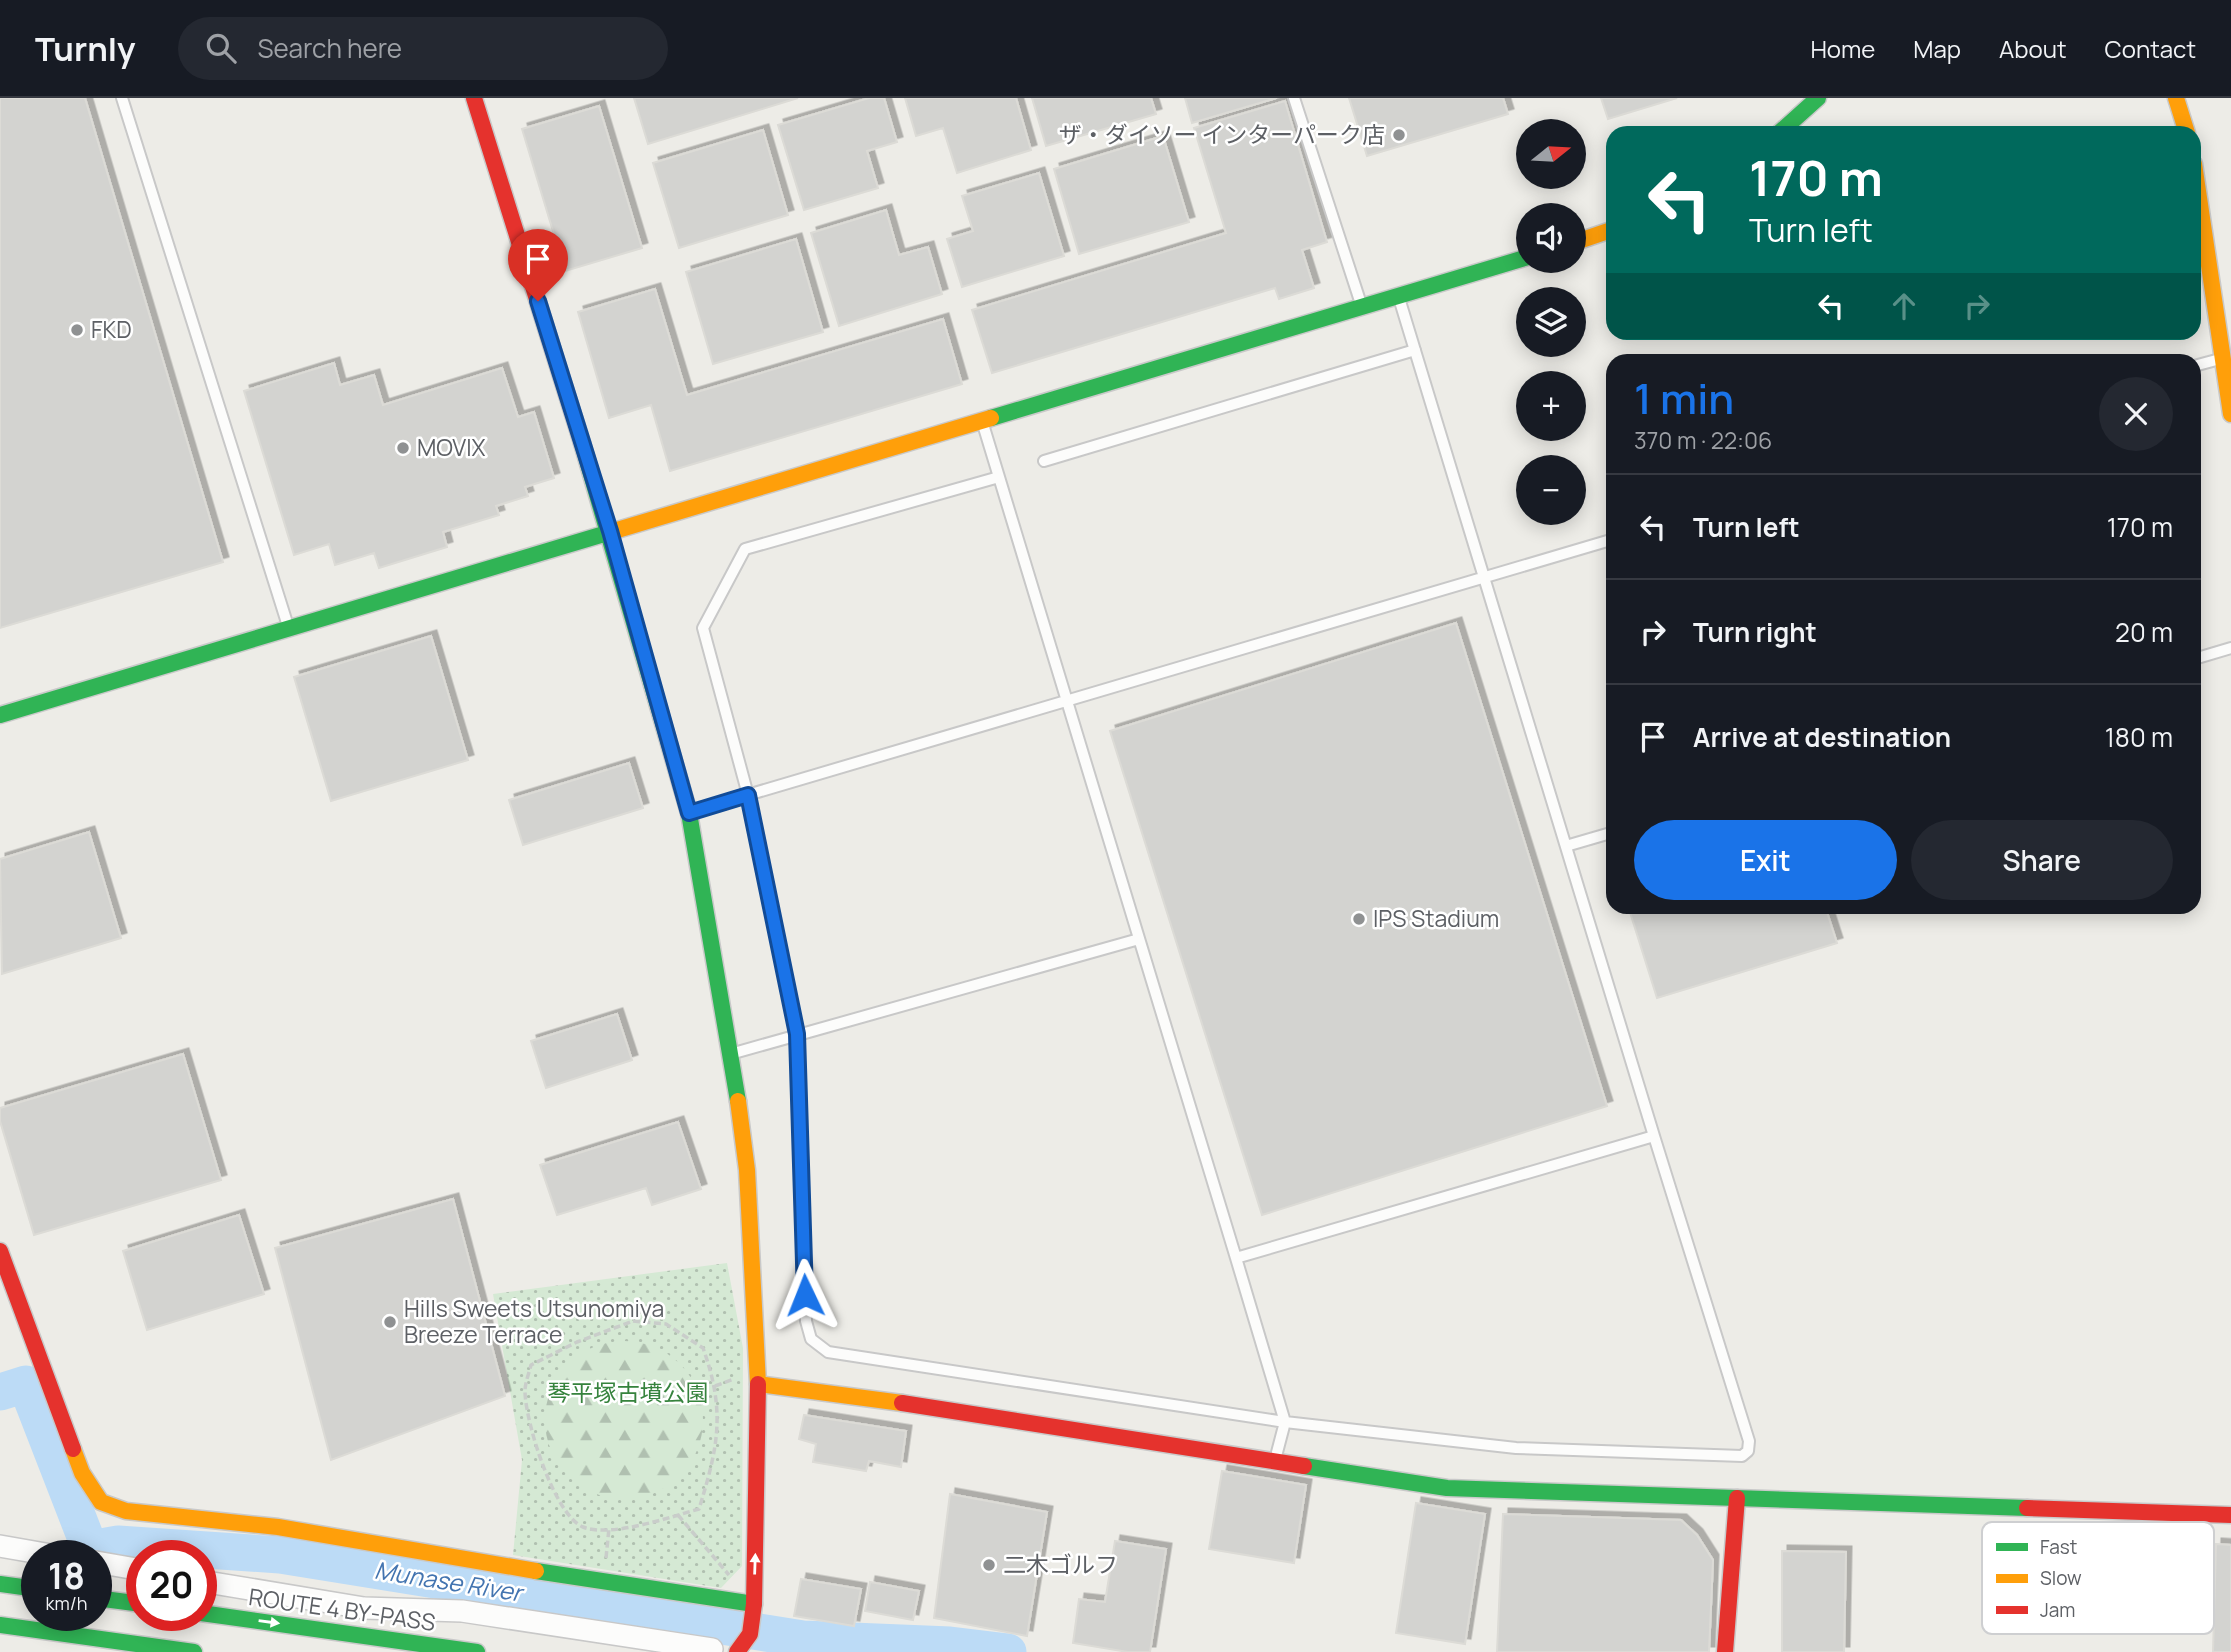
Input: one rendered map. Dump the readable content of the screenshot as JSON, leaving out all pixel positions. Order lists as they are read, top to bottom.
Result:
{
  "streets": {
    "main road": ["ROUTE 4 BY-PASS"]
  },
  "one_way": ["ROUTE 4 BY-PASS"],
  "water": ["Munase River"],
  "parks": ["琴平塚古墳公園"],
  "places": [
    "ザ・ダイソー インターパーク店",
    "FKD",
    "MOVIX",
    "IPS Stadium",
    "Hills Sweets Utsunomiya Breeze Terrace",
    "二木ゴルフ"
  ],
  "legend": ["Fast", "Slow", "Jam"],
  "north": "right",
  "page": {
    "header": "Turnly",
    "search": "Search here",
    "nav": [
      "Home",
      "Map",
      "About",
      "Contact"
    ],
    "map_buttons": ["+", "−"],
    "turn": ["170 m", "Turn left"],
    "heading": ["1 min", "370 m · 22:06"],
    "list": [
      {
        "name": "Turn left",
        "value": "170 m"
      },
      {
        "name": "Turn right",
        "value": "20 m"
      },
      {
        "name": "Arrive at destination",
        "value": "180 m"
      }
    ],
    "buttons": ["Exit", "Share"],
    "speed": "18 km/h",
    "limit": "20"
  }
}
